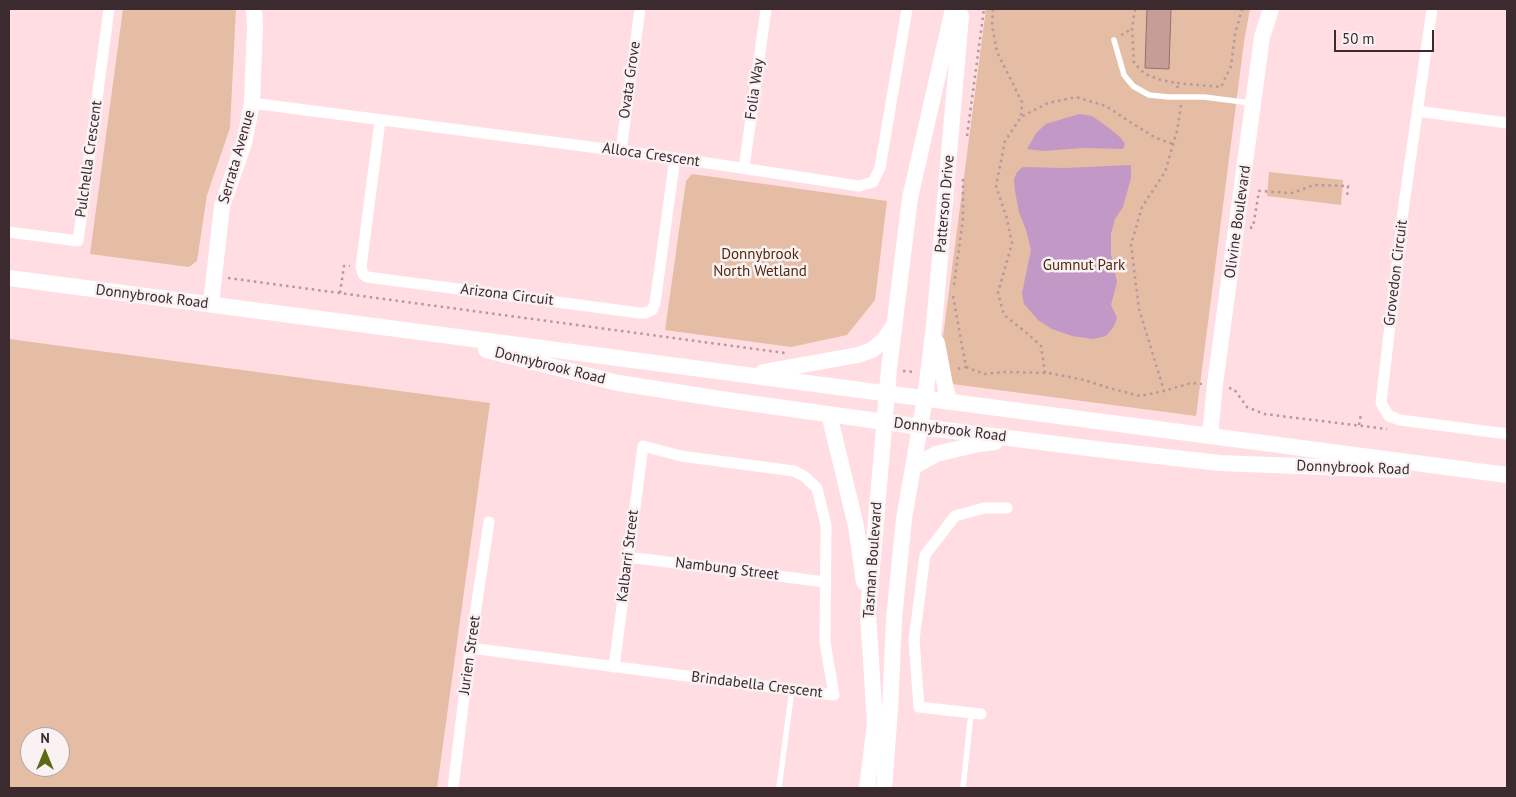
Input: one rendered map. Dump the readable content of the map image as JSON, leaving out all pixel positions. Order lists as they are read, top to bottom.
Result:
{
  "streets": {
    "main road": [
      "Serrata Avenue",
      "Patterson Drive",
      "Olivine Boulevard",
      "Donnybrook Road",
      "Tasman Boulevard"
    ],
    "street": [
      "Ovata Grove",
      "Folia Way",
      "Alloca Crescent",
      "Pulchella Crescent",
      "Grovedon Circuit",
      "Arizona Circuit",
      "Kalbarri Street",
      "Nambung Street",
      "Jurien Street",
      "Brindabella Crescent"
    ]
  },
  "crossings": [
    ["Ovata Grove", "Alloca Crescent"],
    ["Folia Way", "Alloca Crescent"],
    ["Alloca Crescent", "Serrata Avenue"],
    ["Alloca Crescent", "Arizona Circuit"],
    ["Serrata Avenue", "Donnybrook Road"],
    ["Patterson Drive", "Donnybrook Road"],
    ["Patterson Drive", "Tasman Boulevard"],
    ["Olivine Boulevard", "Donnybrook Road"],
    ["Donnybrook Road", "Tasman Boulevard"],
    ["Kalbarri Street", "Nambung Street"],
    ["Kalbarri Street", "Brindabella Crescent"],
    ["Nambung Street", "Brindabella Crescent"],
    ["Jurien Street", "Brindabella Crescent"]
  ],
  "parks": ["Donnybrook North Wetland", "Gumnut Park"],
  "scale_bar": "50 m",
  "north": "top"
}
